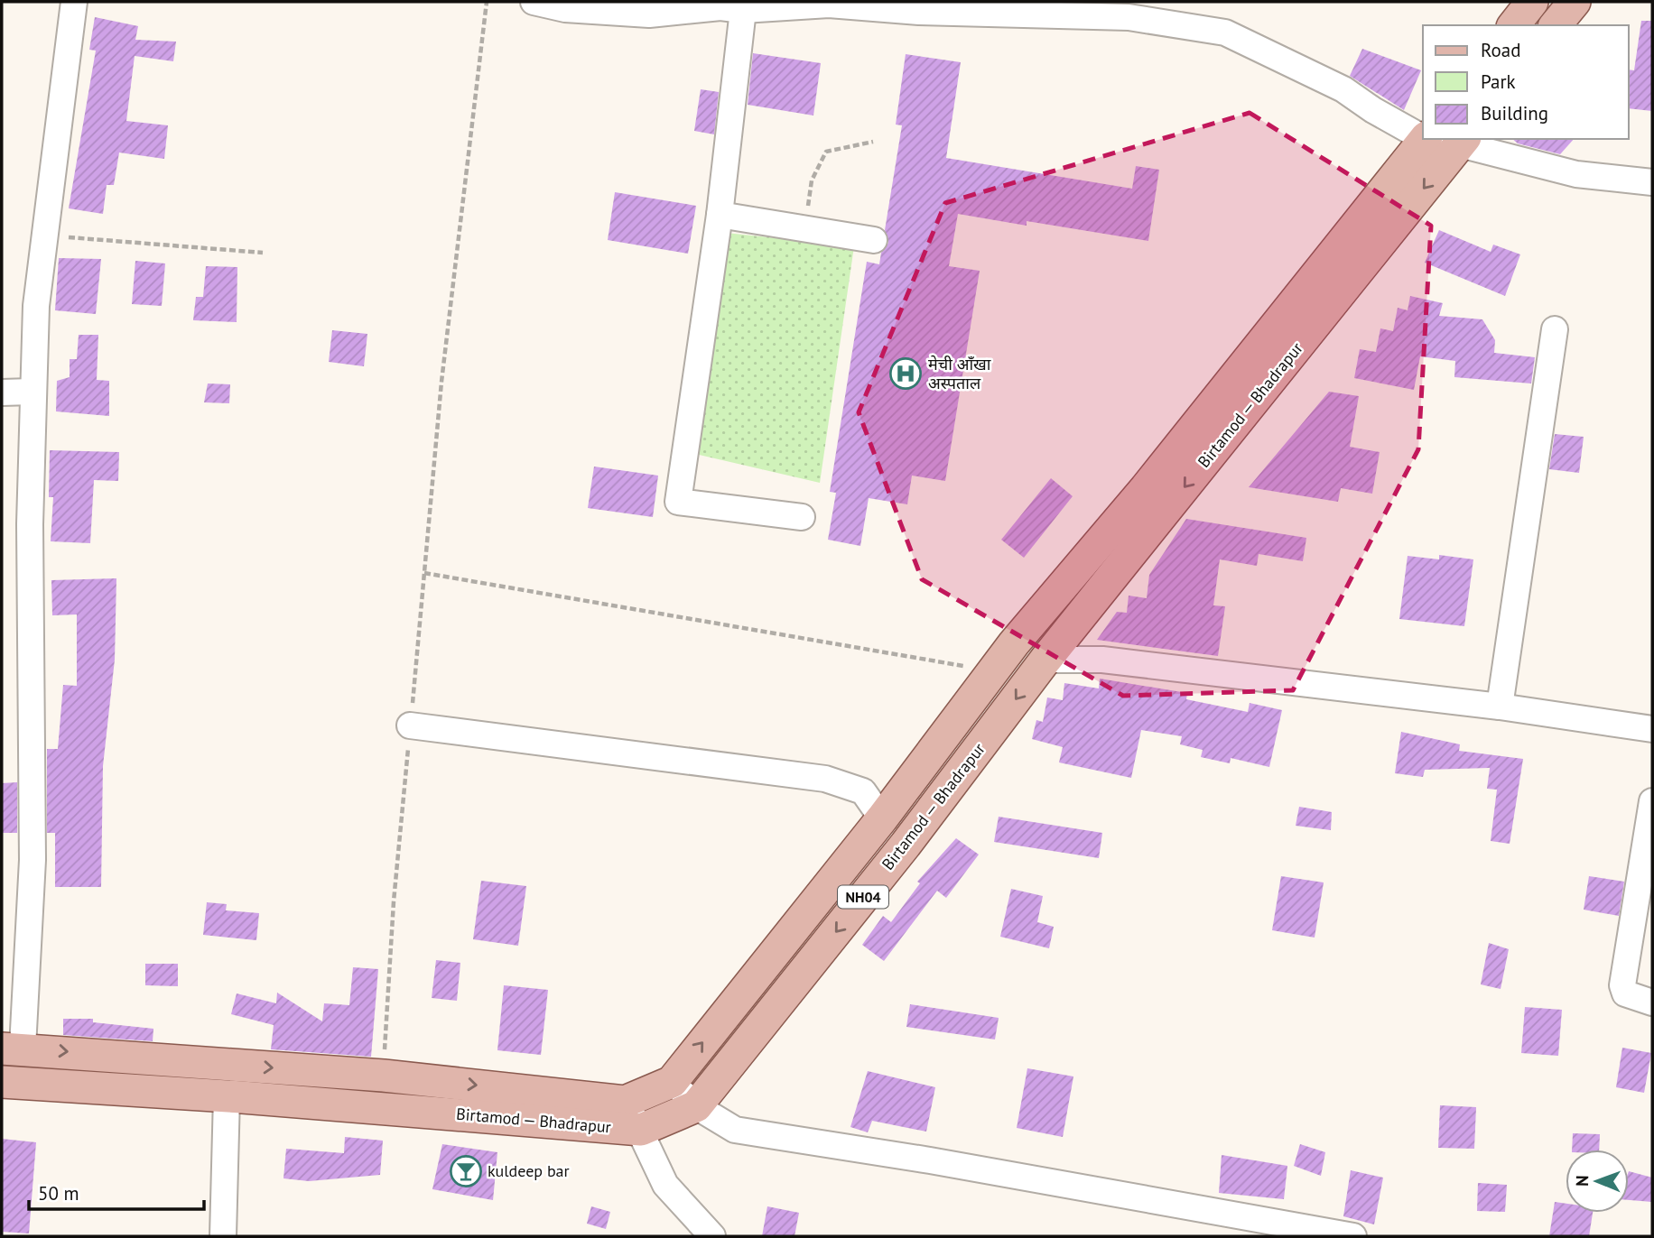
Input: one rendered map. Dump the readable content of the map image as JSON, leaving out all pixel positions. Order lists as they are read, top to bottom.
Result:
{
  "streets": {
    "main road": ["Birtamod — Bhadrapur", "NH04"]
  },
  "places": {
    "hospital": ["मेची आँखा अस्पताल"],
    "bar": ["kuldeep bar"]
  },
  "legend": ["Road", "Park", "Building"],
  "scale_bar": "50 m",
  "north": "left"
}
